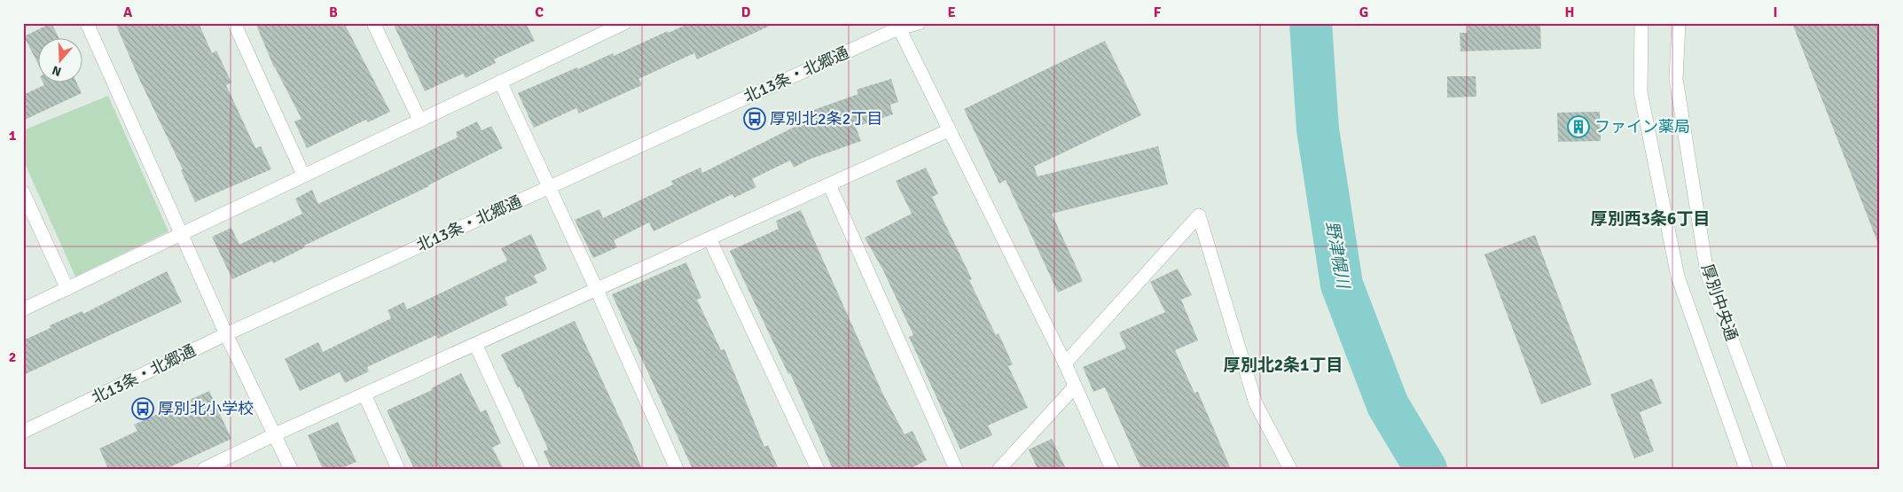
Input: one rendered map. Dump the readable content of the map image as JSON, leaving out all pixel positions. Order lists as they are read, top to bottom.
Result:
{
  "streets": {
    "street": ["北13条・北郷通", "厚別中央通"]
  },
  "districts": ["厚別西3条6丁目", "厚別北2条1丁目"],
  "water": ["野津幌川"],
  "places": {
    "bus stop": ["厚別北2条2丁目", "厚別北小学校"],
    "building": ["ファイン薬局"]
  },
  "north": "bottom",
  "grid": {
    "columns": [
      "A",
      "B",
      "C",
      "D",
      "E",
      "F",
      "G",
      "H",
      "I"
    ],
    "rows": ["1", "2"]
  }
}
